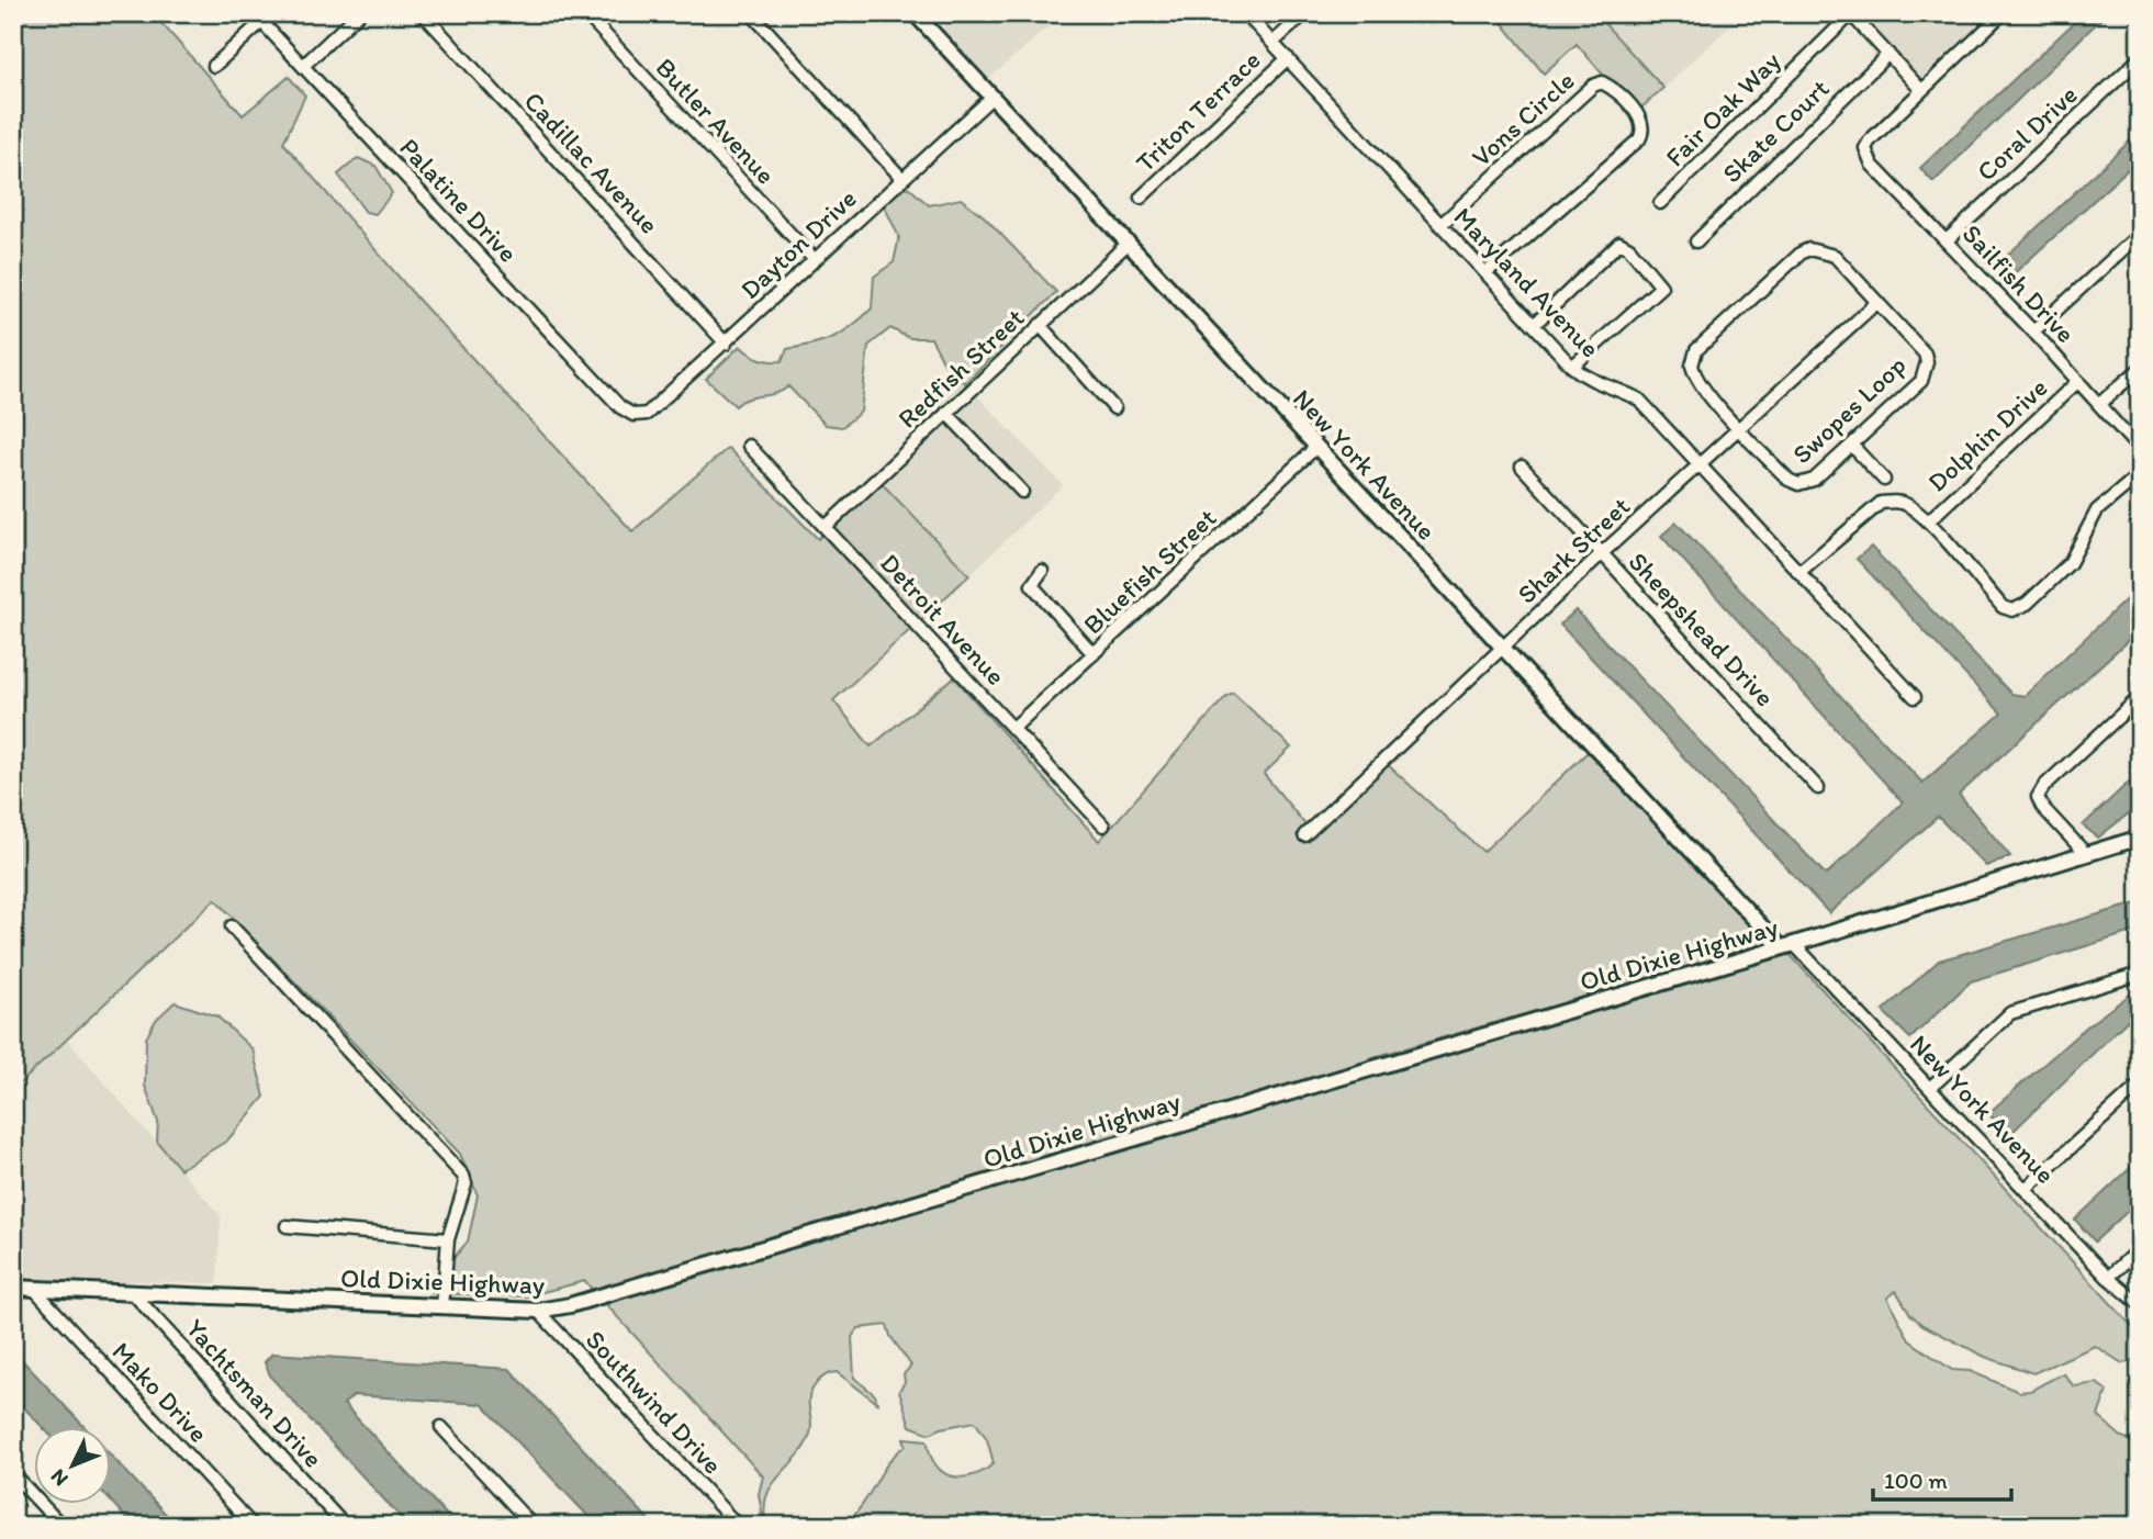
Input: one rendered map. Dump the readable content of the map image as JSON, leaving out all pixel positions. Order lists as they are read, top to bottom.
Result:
{
  "streets": {
    "street": [
      "Fair Oak Way",
      "Triton Terrace",
      "Vons Circle",
      "Butler Avenue",
      "Skate Court",
      "Coral Drive",
      "Cadillac Avenue",
      "Palatine Drive",
      "Dayton Drive",
      "Maryland Avenue",
      "Sailfish Drive",
      "Redfish Street",
      "Swopes Loop",
      "Dolphin Drive",
      "New York Avenue",
      "Shark Street",
      "Bluefish Street",
      "Detroit Avenue",
      "Sheepshead Drive",
      "Old Dixie Highway",
      "Mako Drive",
      "Yachtsman Drive",
      "Southwind Drive"
    ]
  },
  "crossings": [
    ["Triton Terrace", "Maryland Avenue"],
    ["Vons Circle", "Maryland Avenue"],
    ["Butler Avenue", "Dayton Drive"],
    ["Coral Drive", "Sailfish Drive"],
    ["Cadillac Avenue", "Dayton Drive"],
    ["Palatine Drive", "Dayton Drive"],
    ["Dayton Drive", "New York Avenue"],
    ["Maryland Avenue", "Dolphin Drive"],
    ["Maryland Avenue", "Shark Street"],
    ["Sailfish Drive", "Dolphin Drive"],
    ["Redfish Street", "New York Avenue"],
    ["Redfish Street", "Detroit Avenue"],
    ["Swopes Loop", "Shark Street"],
    ["New York Avenue", "Shark Street"],
    ["New York Avenue", "Bluefish Street"],
    ["New York Avenue", "Old Dixie Highway"],
    ["Shark Street", "Sheepshead Drive"],
    ["Bluefish Street", "Detroit Avenue"],
    ["Old Dixie Highway", "Mako Drive"],
    ["Old Dixie Highway", "Yachtsman Drive"],
    ["Old Dixie Highway", "Southwind Drive"]
  ],
  "scale_bar": "100 m",
  "north": "bottom left"
}
